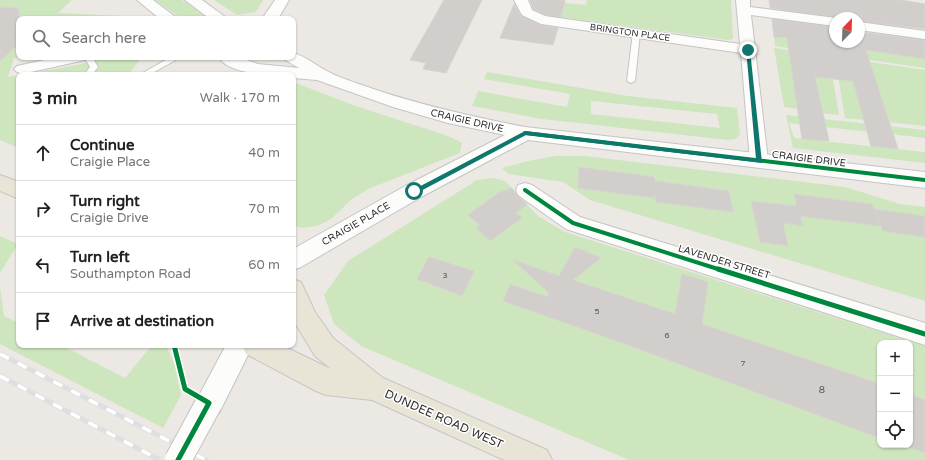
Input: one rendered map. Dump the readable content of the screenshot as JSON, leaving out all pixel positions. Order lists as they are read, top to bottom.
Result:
{
  "streets": {
    "main road": ["DUNDEE ROAD WEST"],
    "street": [
      "BRINGTON PLACE",
      "CRAIGIE DRIVE",
      "CRAIGIE PLACE",
      "LAVENDER STREET"
    ]
  },
  "crossings": [
    ["CRAIGIE DRIVE", "CRAIGIE PLACE"]
  ],
  "house_numbers": [
    "3",
    "5",
    "6",
    "7",
    "8"
  ],
  "north": "top right",
  "page": {
    "search": "Search here",
    "heading": ["3 min", "Walk · 170 m"],
    "list": [
      ["Continue", "Craigie Place", "40 m"],
      ["Turn right", "Craigie Drive", "70 m"],
      ["Turn left", "Southampton Road", "60 m"],
      "Arrive at destination"
    ],
    "map_buttons": ["+", "−"]
  }
}
